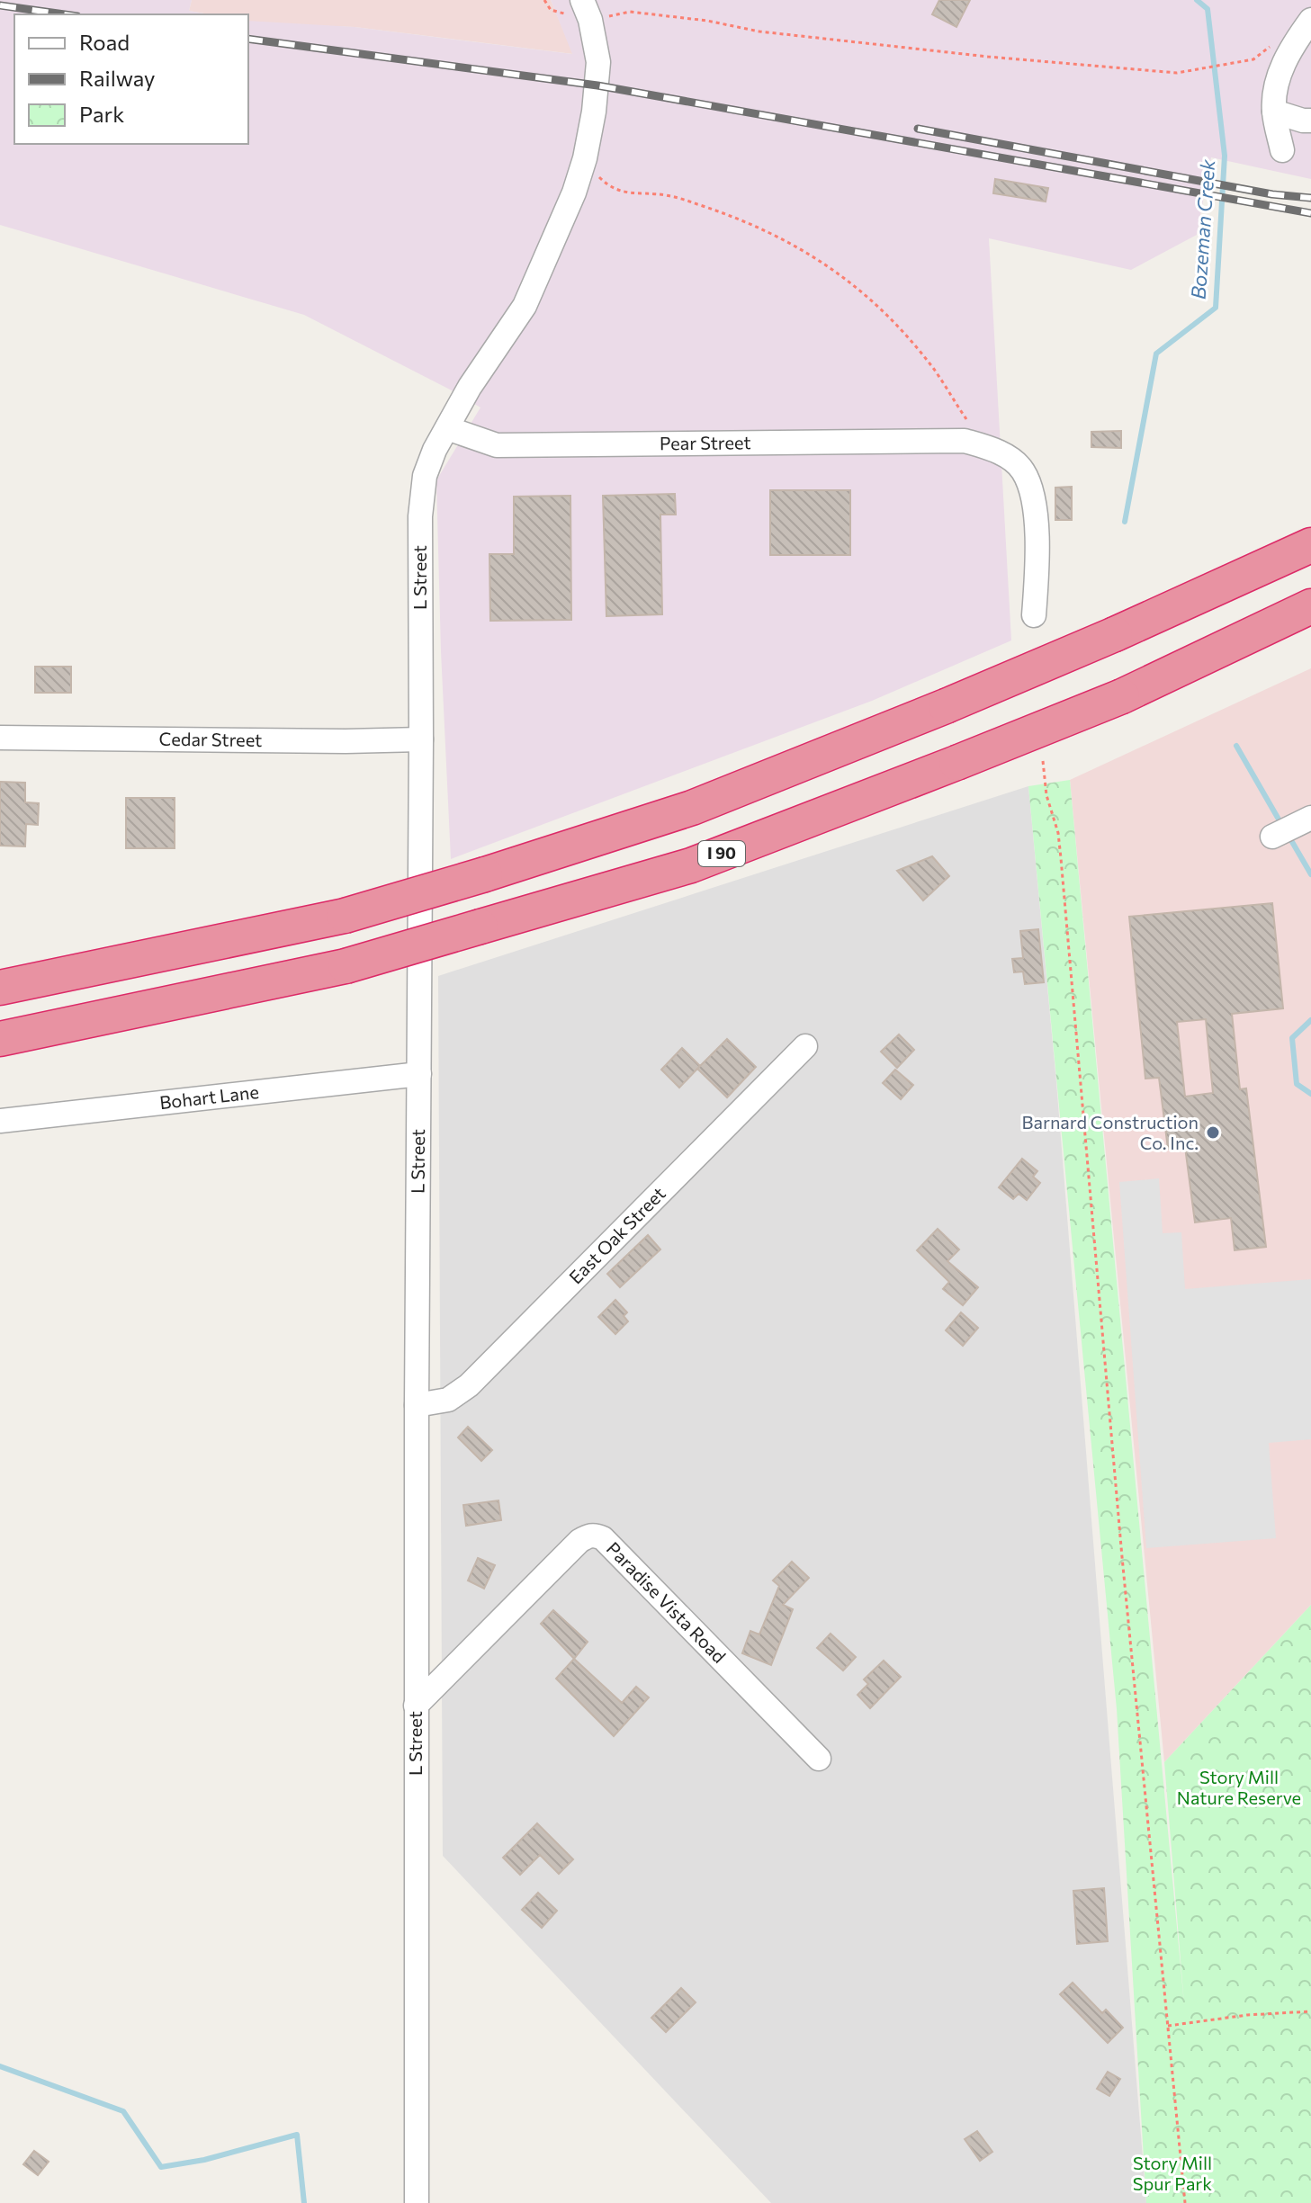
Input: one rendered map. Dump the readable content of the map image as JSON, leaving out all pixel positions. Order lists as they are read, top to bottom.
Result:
{
  "streets": {
    "highway": ["I 90"],
    "street": [
      "Pear Street",
      "L Street",
      "Cedar Street",
      "Bohart Lane",
      "East Oak Street",
      "Paradise Vista Road"
    ]
  },
  "crossings": [
    ["Pear Street", "L Street"],
    ["L Street", "Cedar Street"],
    ["L Street", "Bohart Lane"],
    ["L Street", "East Oak Street"],
    ["L Street", "Paradise Vista Road"]
  ],
  "water": ["Bozeman Creek"],
  "parks": ["Story Mill Nature Reserve", "Story Mill Spur Park"],
  "places": ["Barnard Construction Co. Inc."],
  "legend": ["Road", "Railway", "Park"]
}
